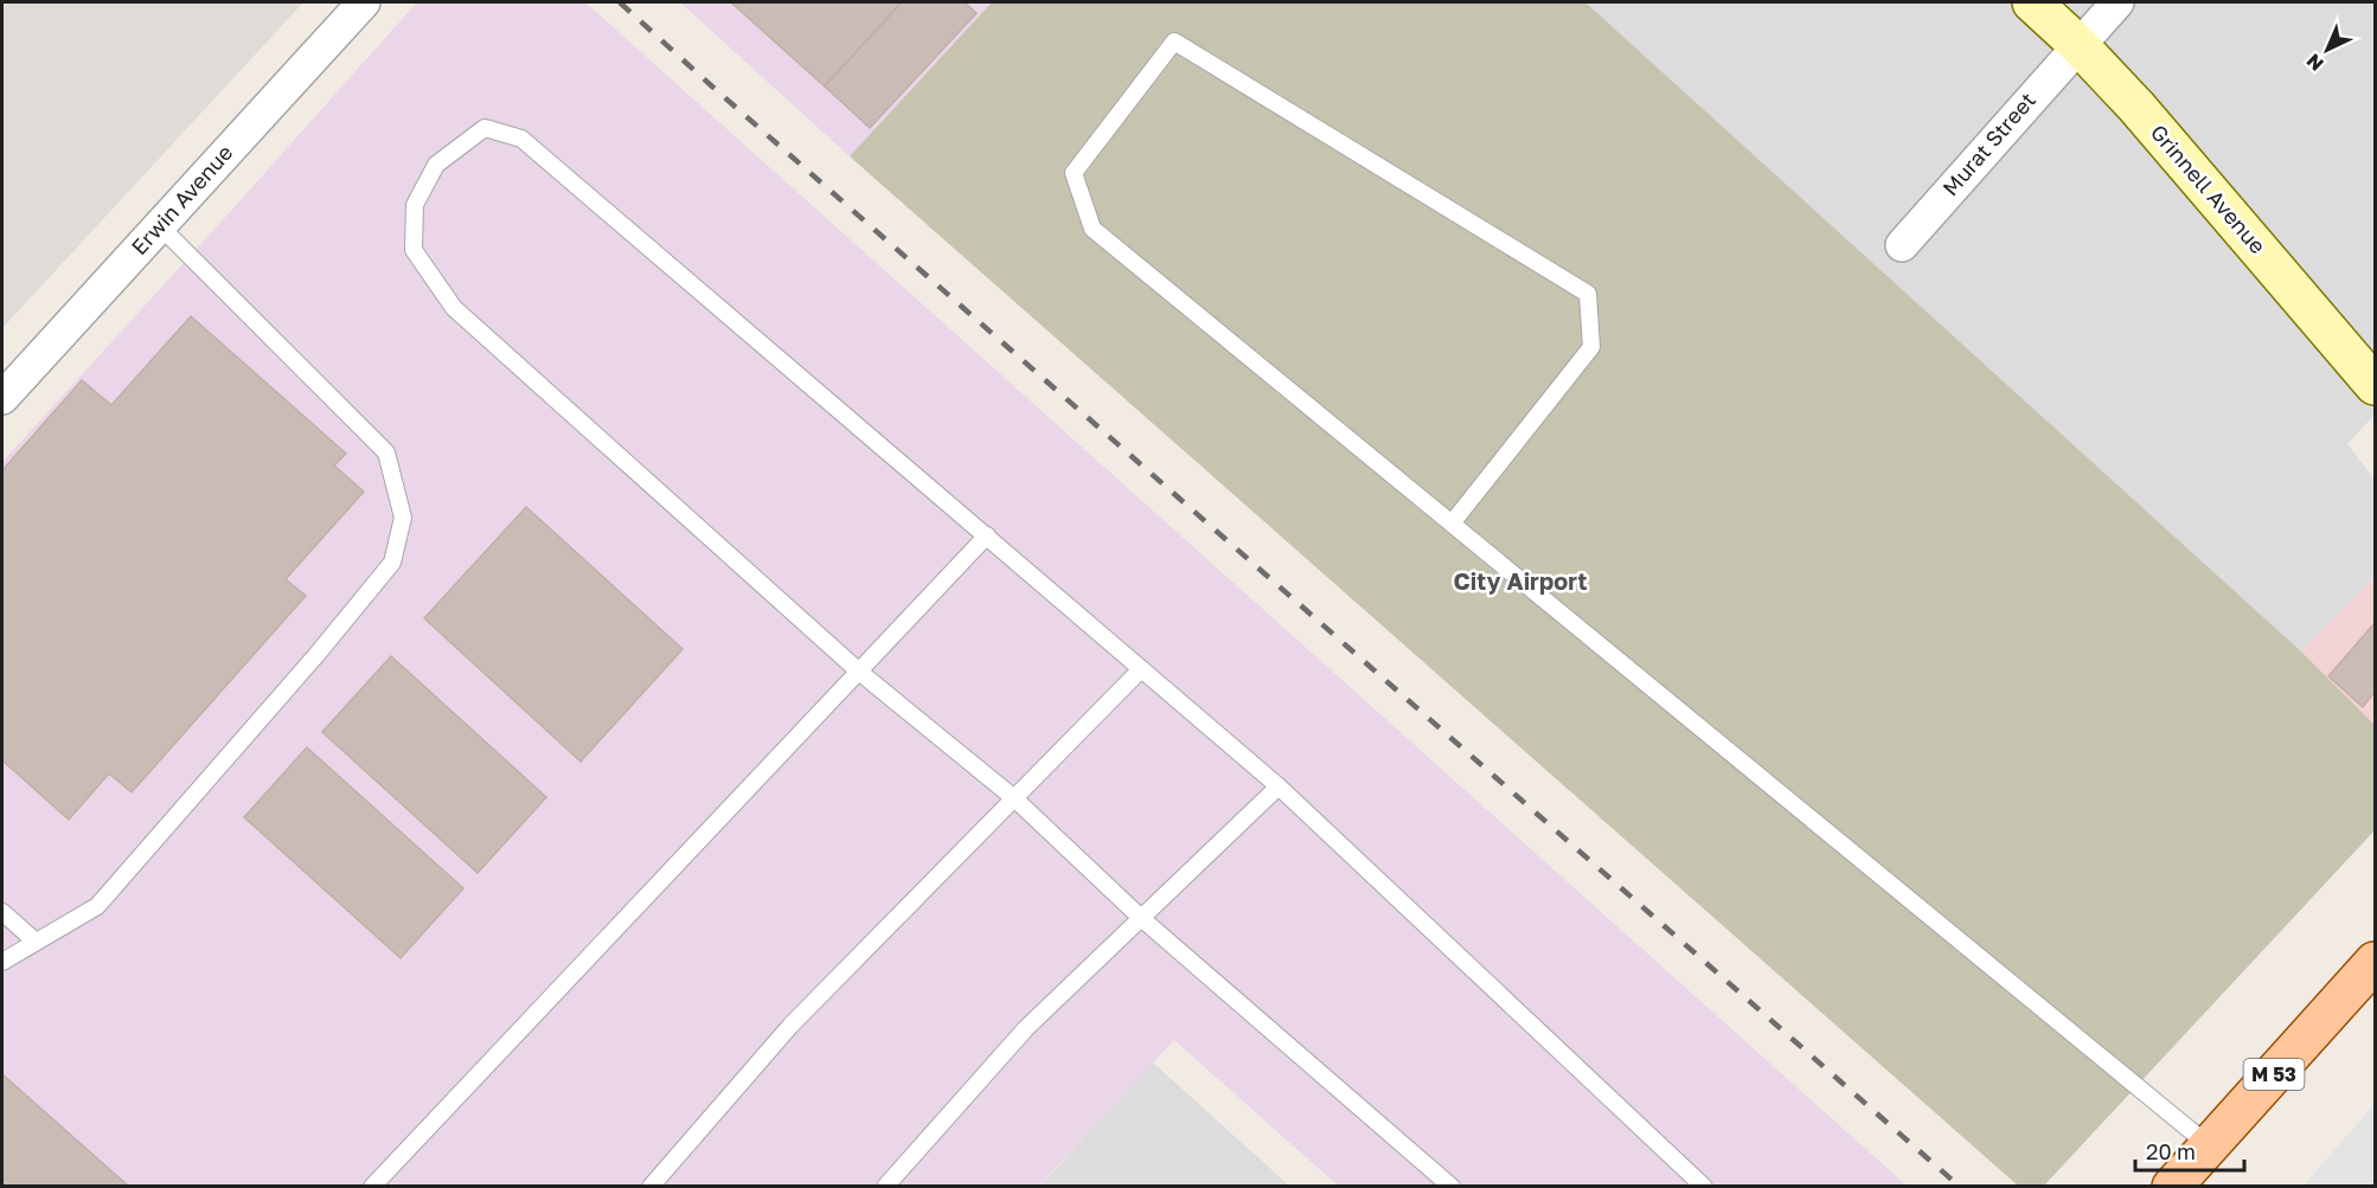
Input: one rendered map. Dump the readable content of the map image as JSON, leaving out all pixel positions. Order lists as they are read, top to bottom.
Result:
{
  "streets": {
    "main road": ["M 53"],
    "street": ["Murat Street", "Grinnell Avenue", "Erwin Avenue"]
  },
  "crossings": [
    ["Murat Street", "Grinnell Avenue"]
  ],
  "districts": ["City Airport"],
  "scale_bar": "20 m",
  "north": "bottom left"
}
